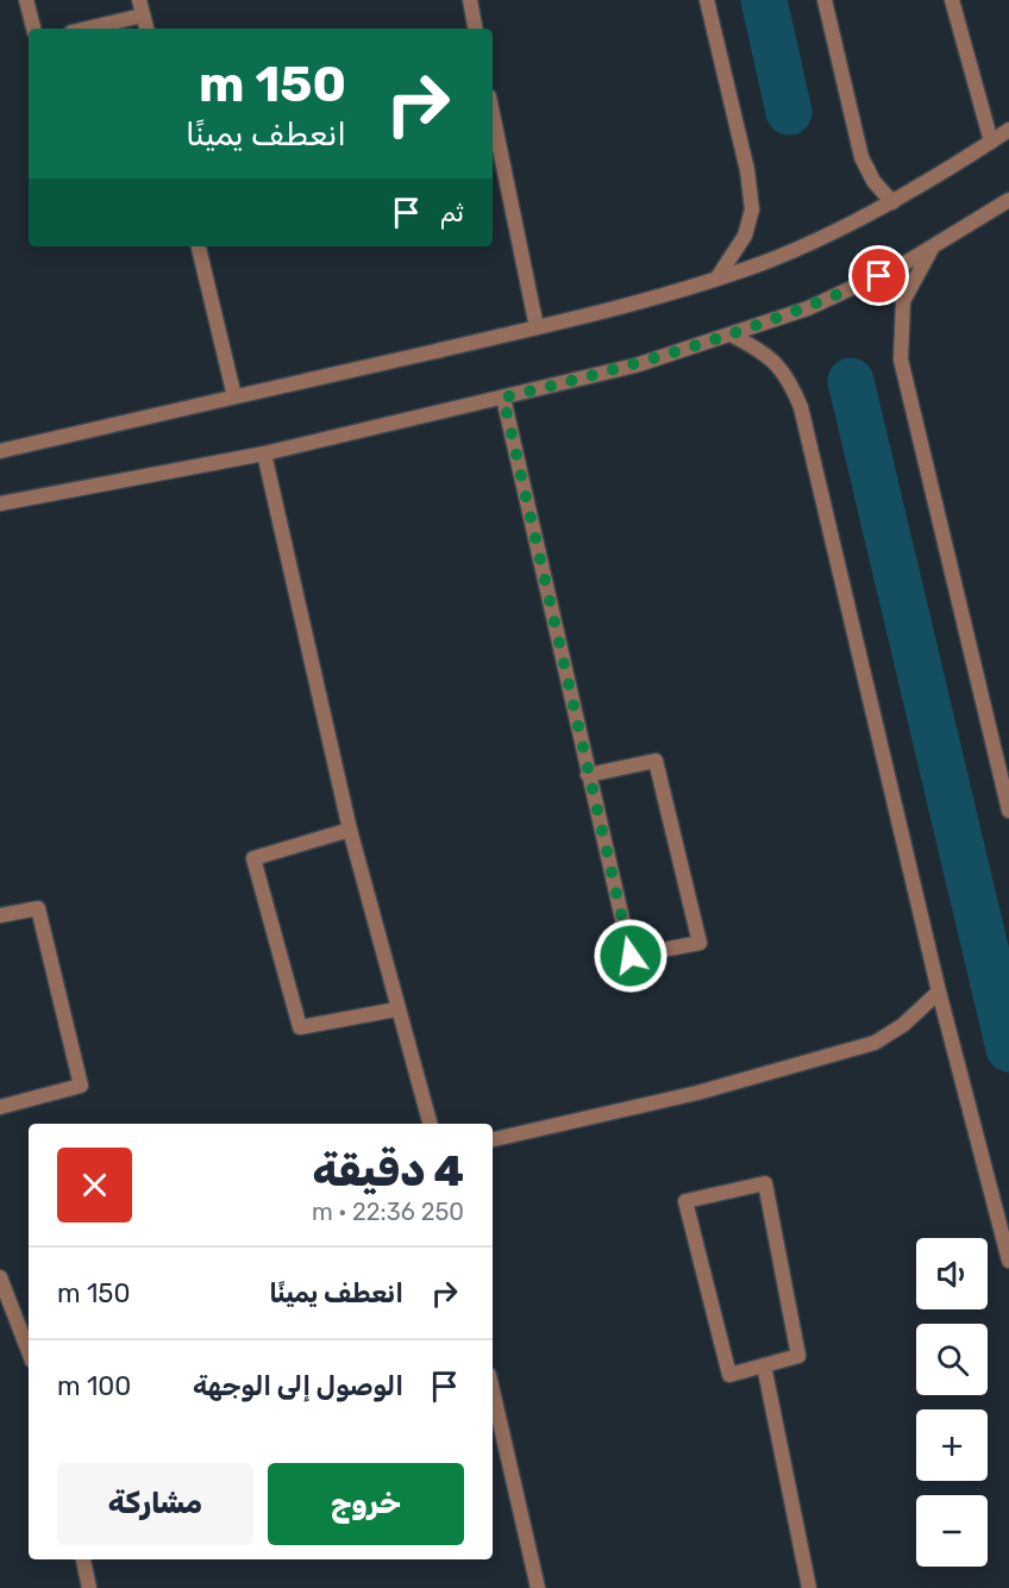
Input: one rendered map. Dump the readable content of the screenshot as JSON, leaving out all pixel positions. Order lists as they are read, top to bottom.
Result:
{
  "page": {
    "turn": ["150 m", "انعطف يمينًا"],
    "then": "ثم",
    "heading": ["4 دقيقة", "250 m · 22:36"],
    "map_buttons": ["+", "−"],
    "list": [
      {
        "name": "انعطف يمينًا",
        "value": "150 m"
      },
      {
        "name": "الوصول إلى الوجهة",
        "value": "100 m"
      }
    ],
    "buttons": ["خروج", "مشاركة"]
  }
}
